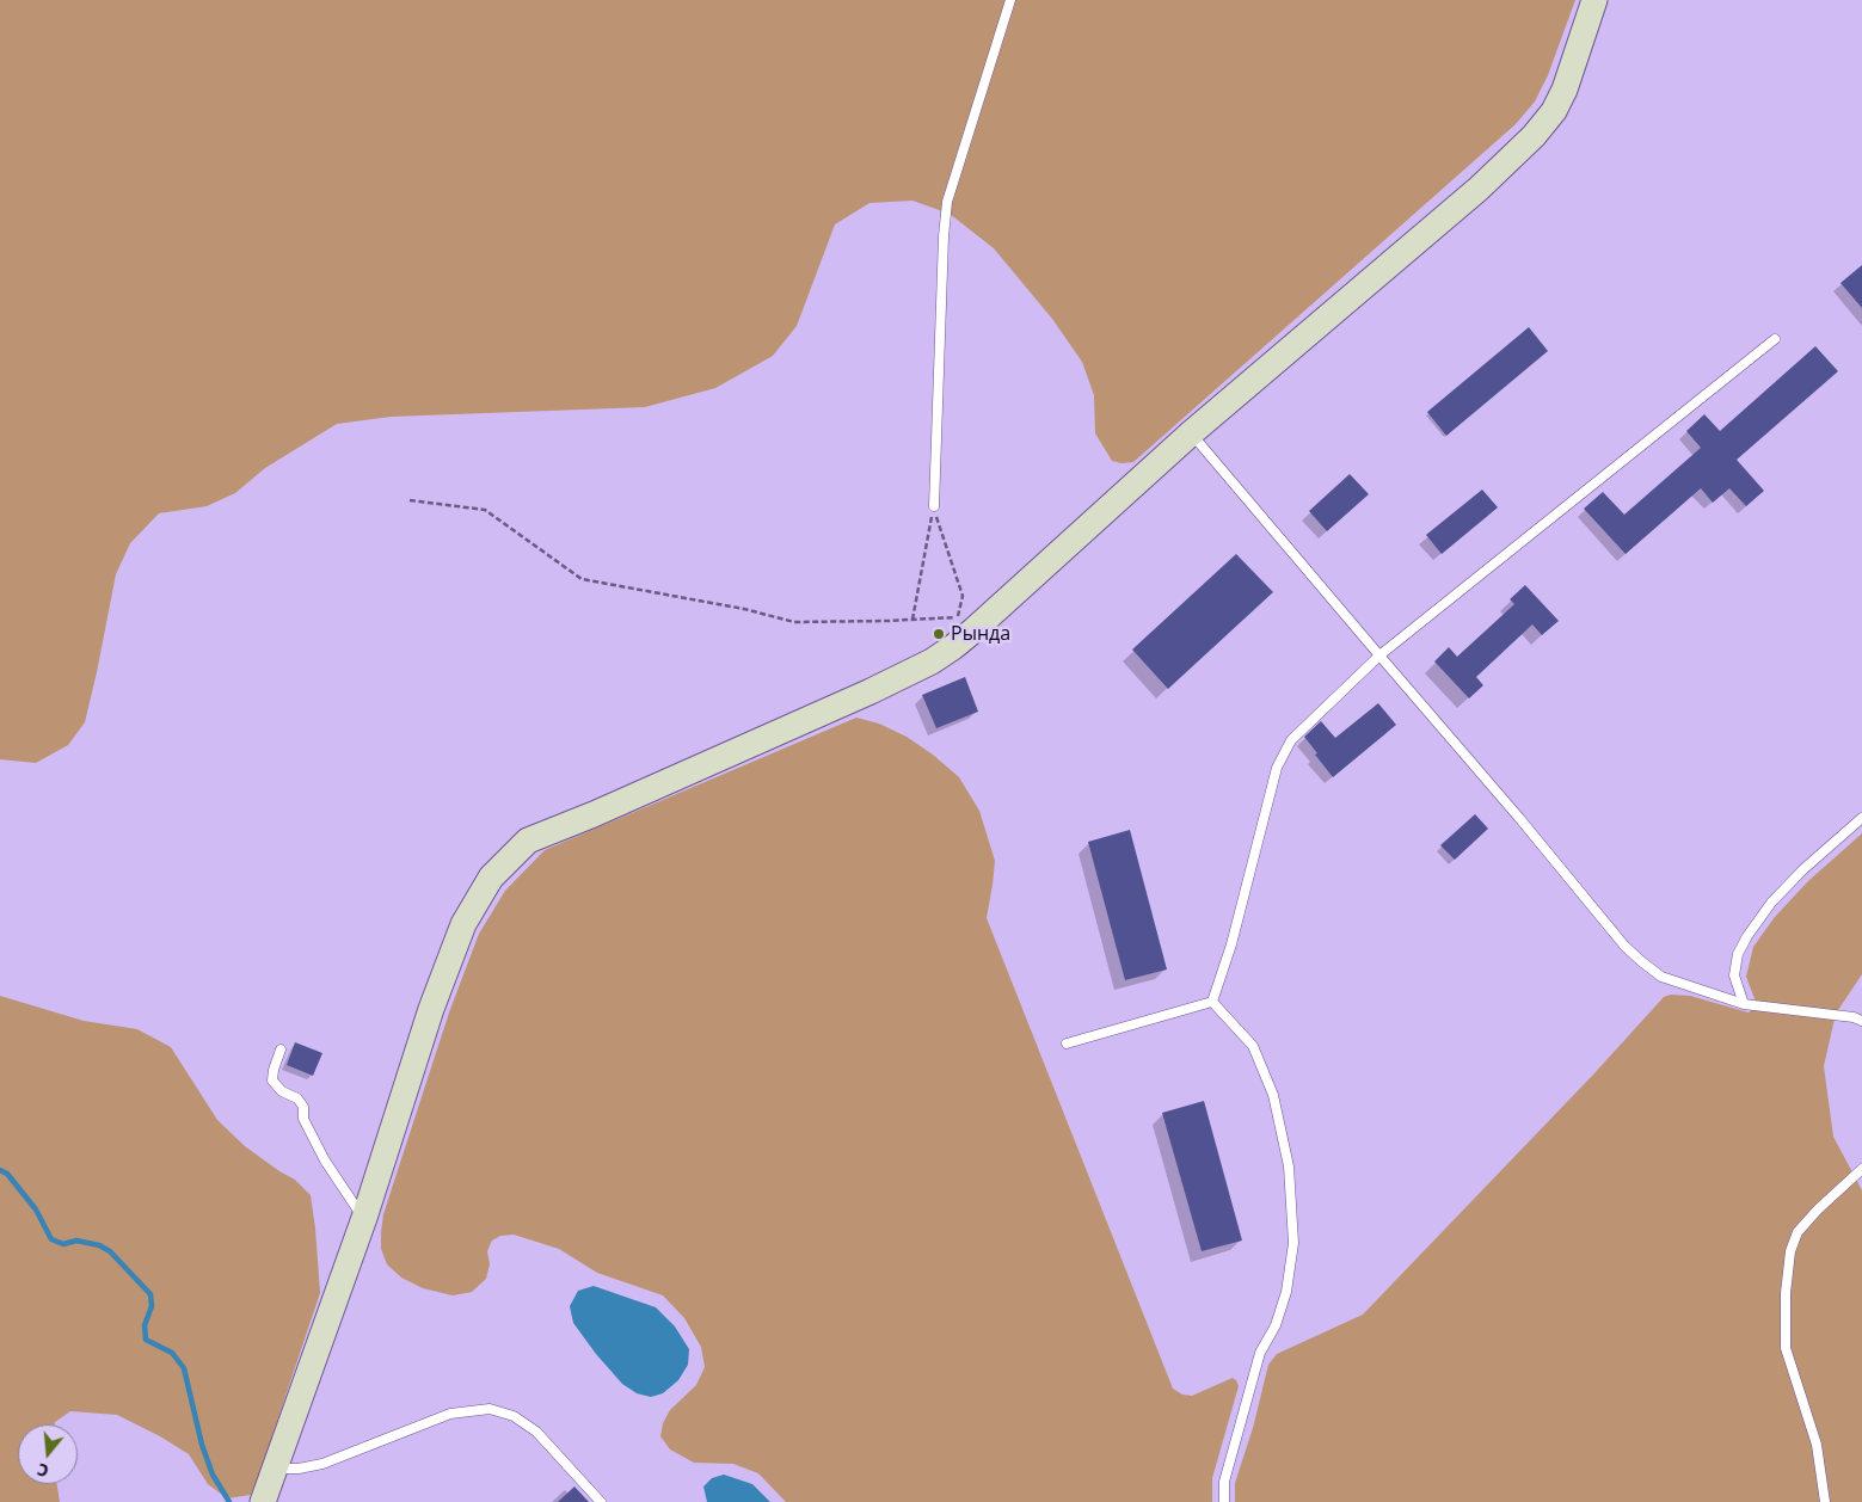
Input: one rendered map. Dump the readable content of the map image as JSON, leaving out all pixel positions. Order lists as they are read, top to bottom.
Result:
{
  "places": ["Рында"],
  "north": "bottom"
}
